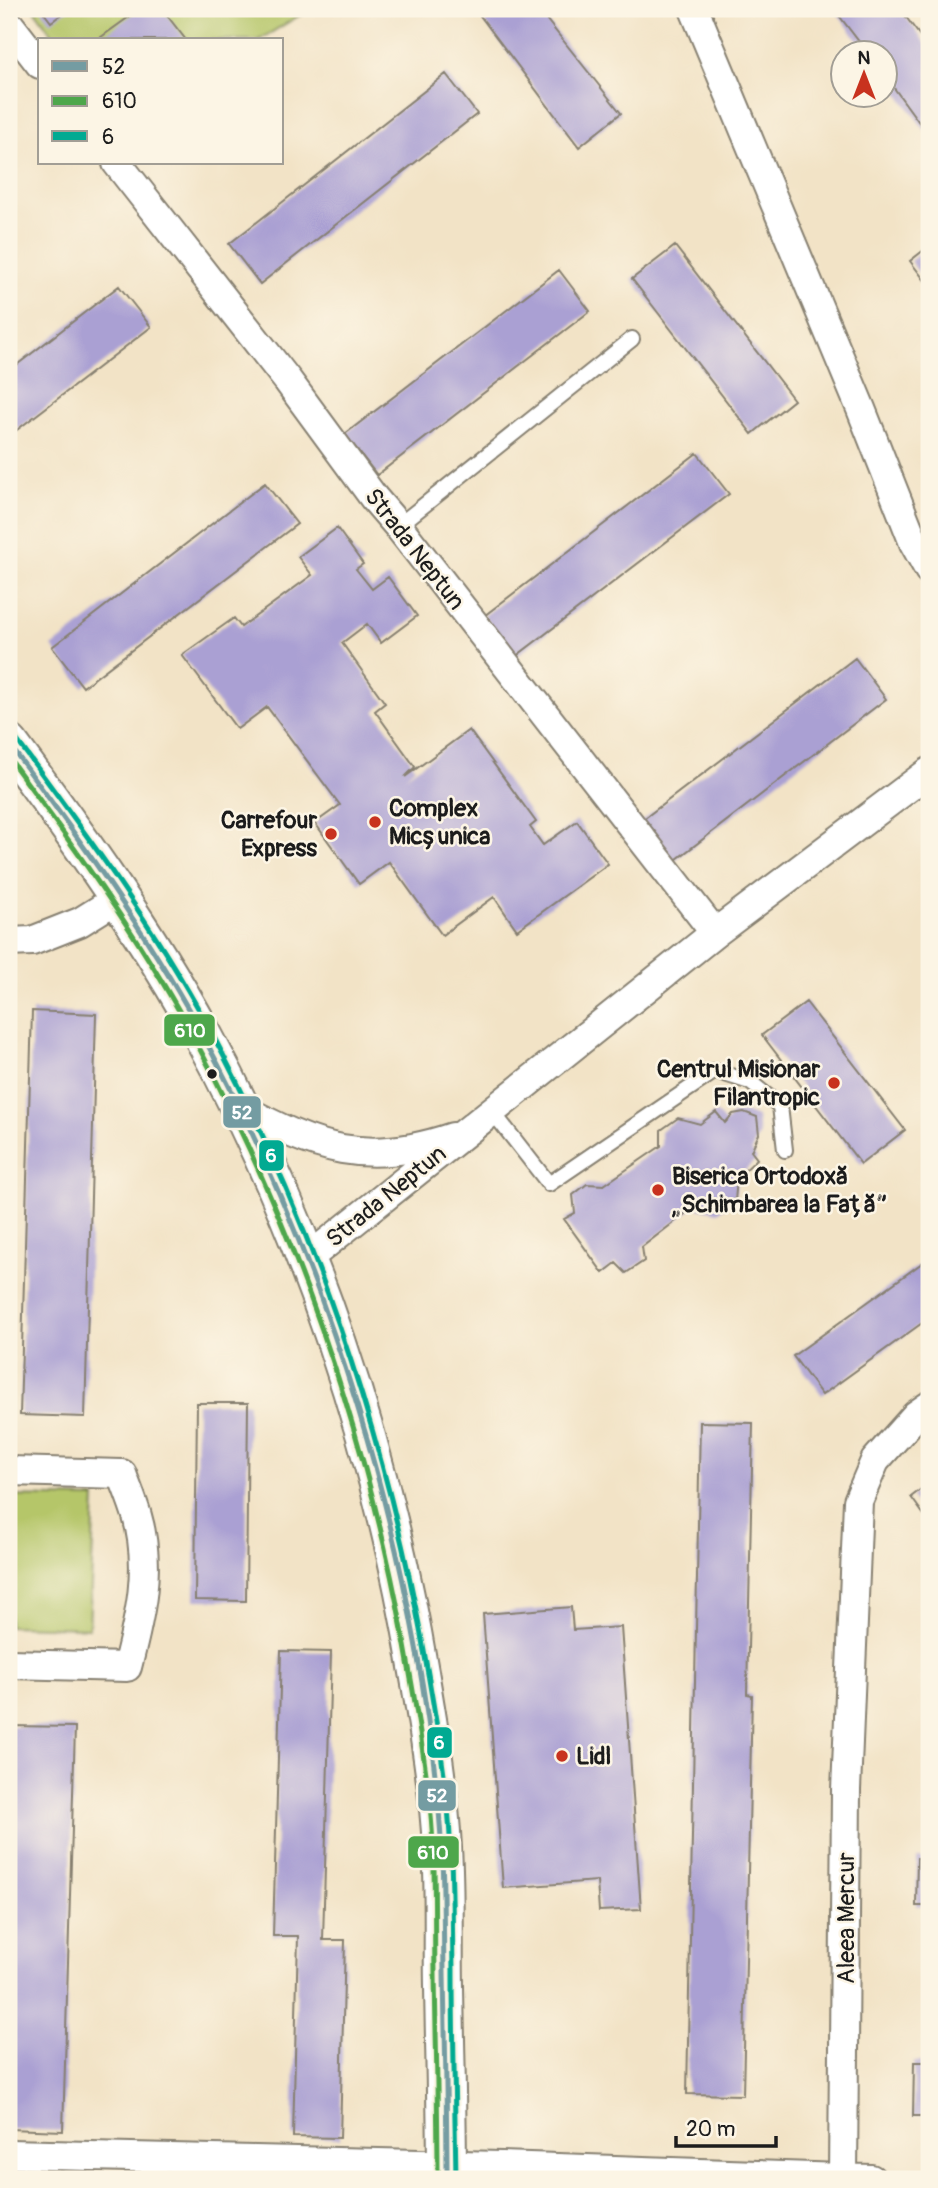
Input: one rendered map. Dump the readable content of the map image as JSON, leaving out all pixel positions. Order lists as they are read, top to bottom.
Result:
{
  "streets": {
    "street": ["Strada Neptun", "Aleea Mercur"]
  },
  "places": [
    "Complex Micșunica",
    "Carrefour Express",
    "Centrul Misionar Filantropic",
    "Biserica Ortodoxă „Schimbarea la Față”",
    "Lidl"
  ],
  "lines": ["transit line 6", "transit line 52", "transit line 610"],
  "legend": ["52", "610", "6"],
  "scale_bar": "20 m",
  "north": "top"
}
